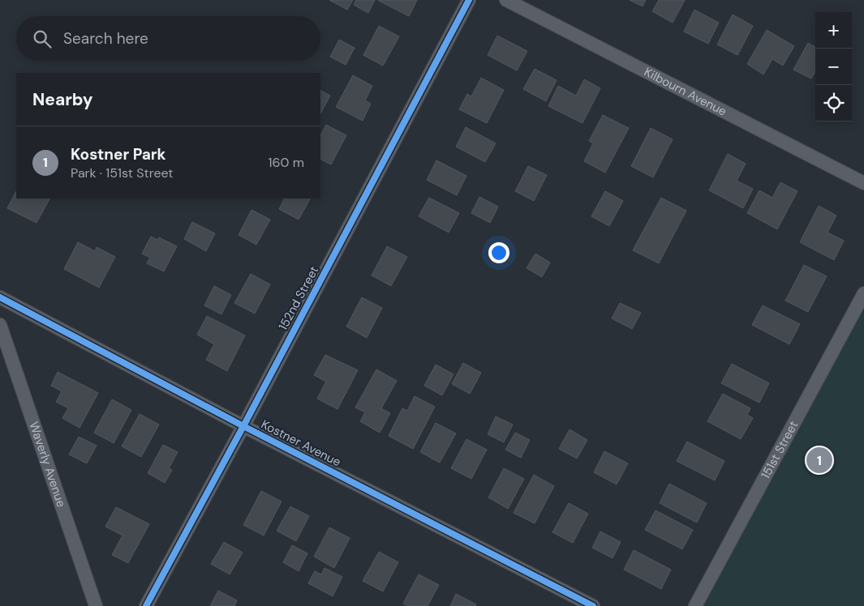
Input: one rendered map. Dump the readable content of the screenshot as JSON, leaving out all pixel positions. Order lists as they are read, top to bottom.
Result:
{
  "streets": {
    "street": [
      "Kilbourn Avenue",
      "152nd Street",
      "Kostner Avenue",
      "151st Street",
      "Waverly Avenue"
    ]
  },
  "crossings": [
    ["152nd Street", "Kostner Avenue"]
  ],
  "page": {
    "map_buttons": ["+", "−"],
    "search": "Search here",
    "heading": "Nearby",
    "list": [
      {
        "mark": "1",
        "name": "Kostner Park",
        "note": "Park · 151st Street",
        "value": "160 m"
      }
    ],
    "pins": "1"
  }
}
